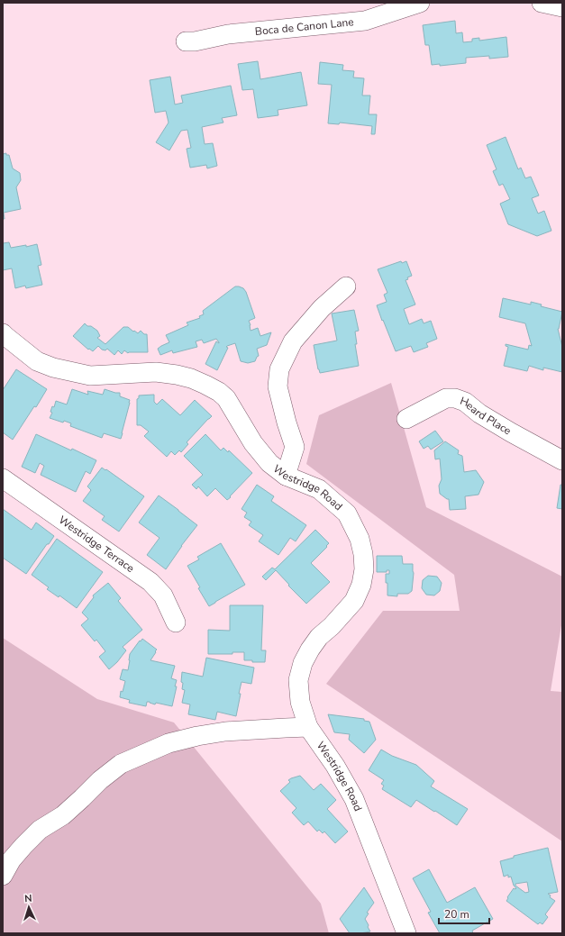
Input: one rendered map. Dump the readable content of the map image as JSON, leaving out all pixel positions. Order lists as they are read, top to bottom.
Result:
{
  "streets": {
    "street": [
      "Boca de Canon Lane",
      "Heard Place",
      "Westridge Road",
      "Westridge Terrace"
    ]
  },
  "scale_bar": "20 m",
  "north": "top"
}
